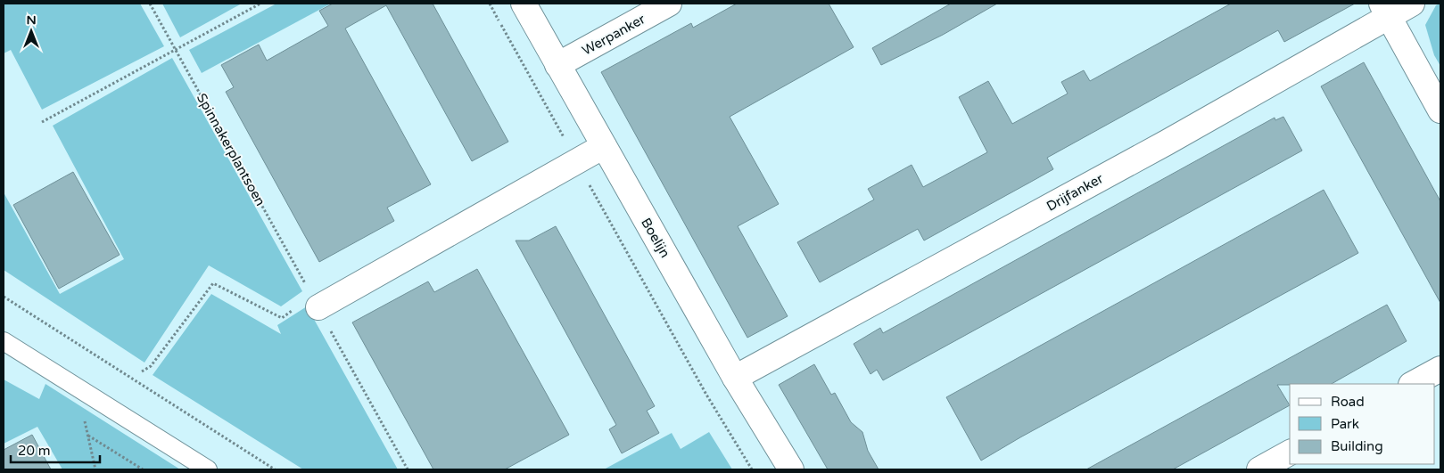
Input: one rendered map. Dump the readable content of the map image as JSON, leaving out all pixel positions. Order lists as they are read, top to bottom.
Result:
{
  "streets": {
    "street": ["Werpanker", "Drijfanker", "Boelijn"],
    "path": ["Spinnakerplantsoen"]
  },
  "crossings": [
    ["Werpanker", "Boelijn"],
    ["Drijfanker", "Boelijn"]
  ],
  "legend": ["Road", "Park", "Building"],
  "scale_bar": "20 m",
  "north": "top"
}
